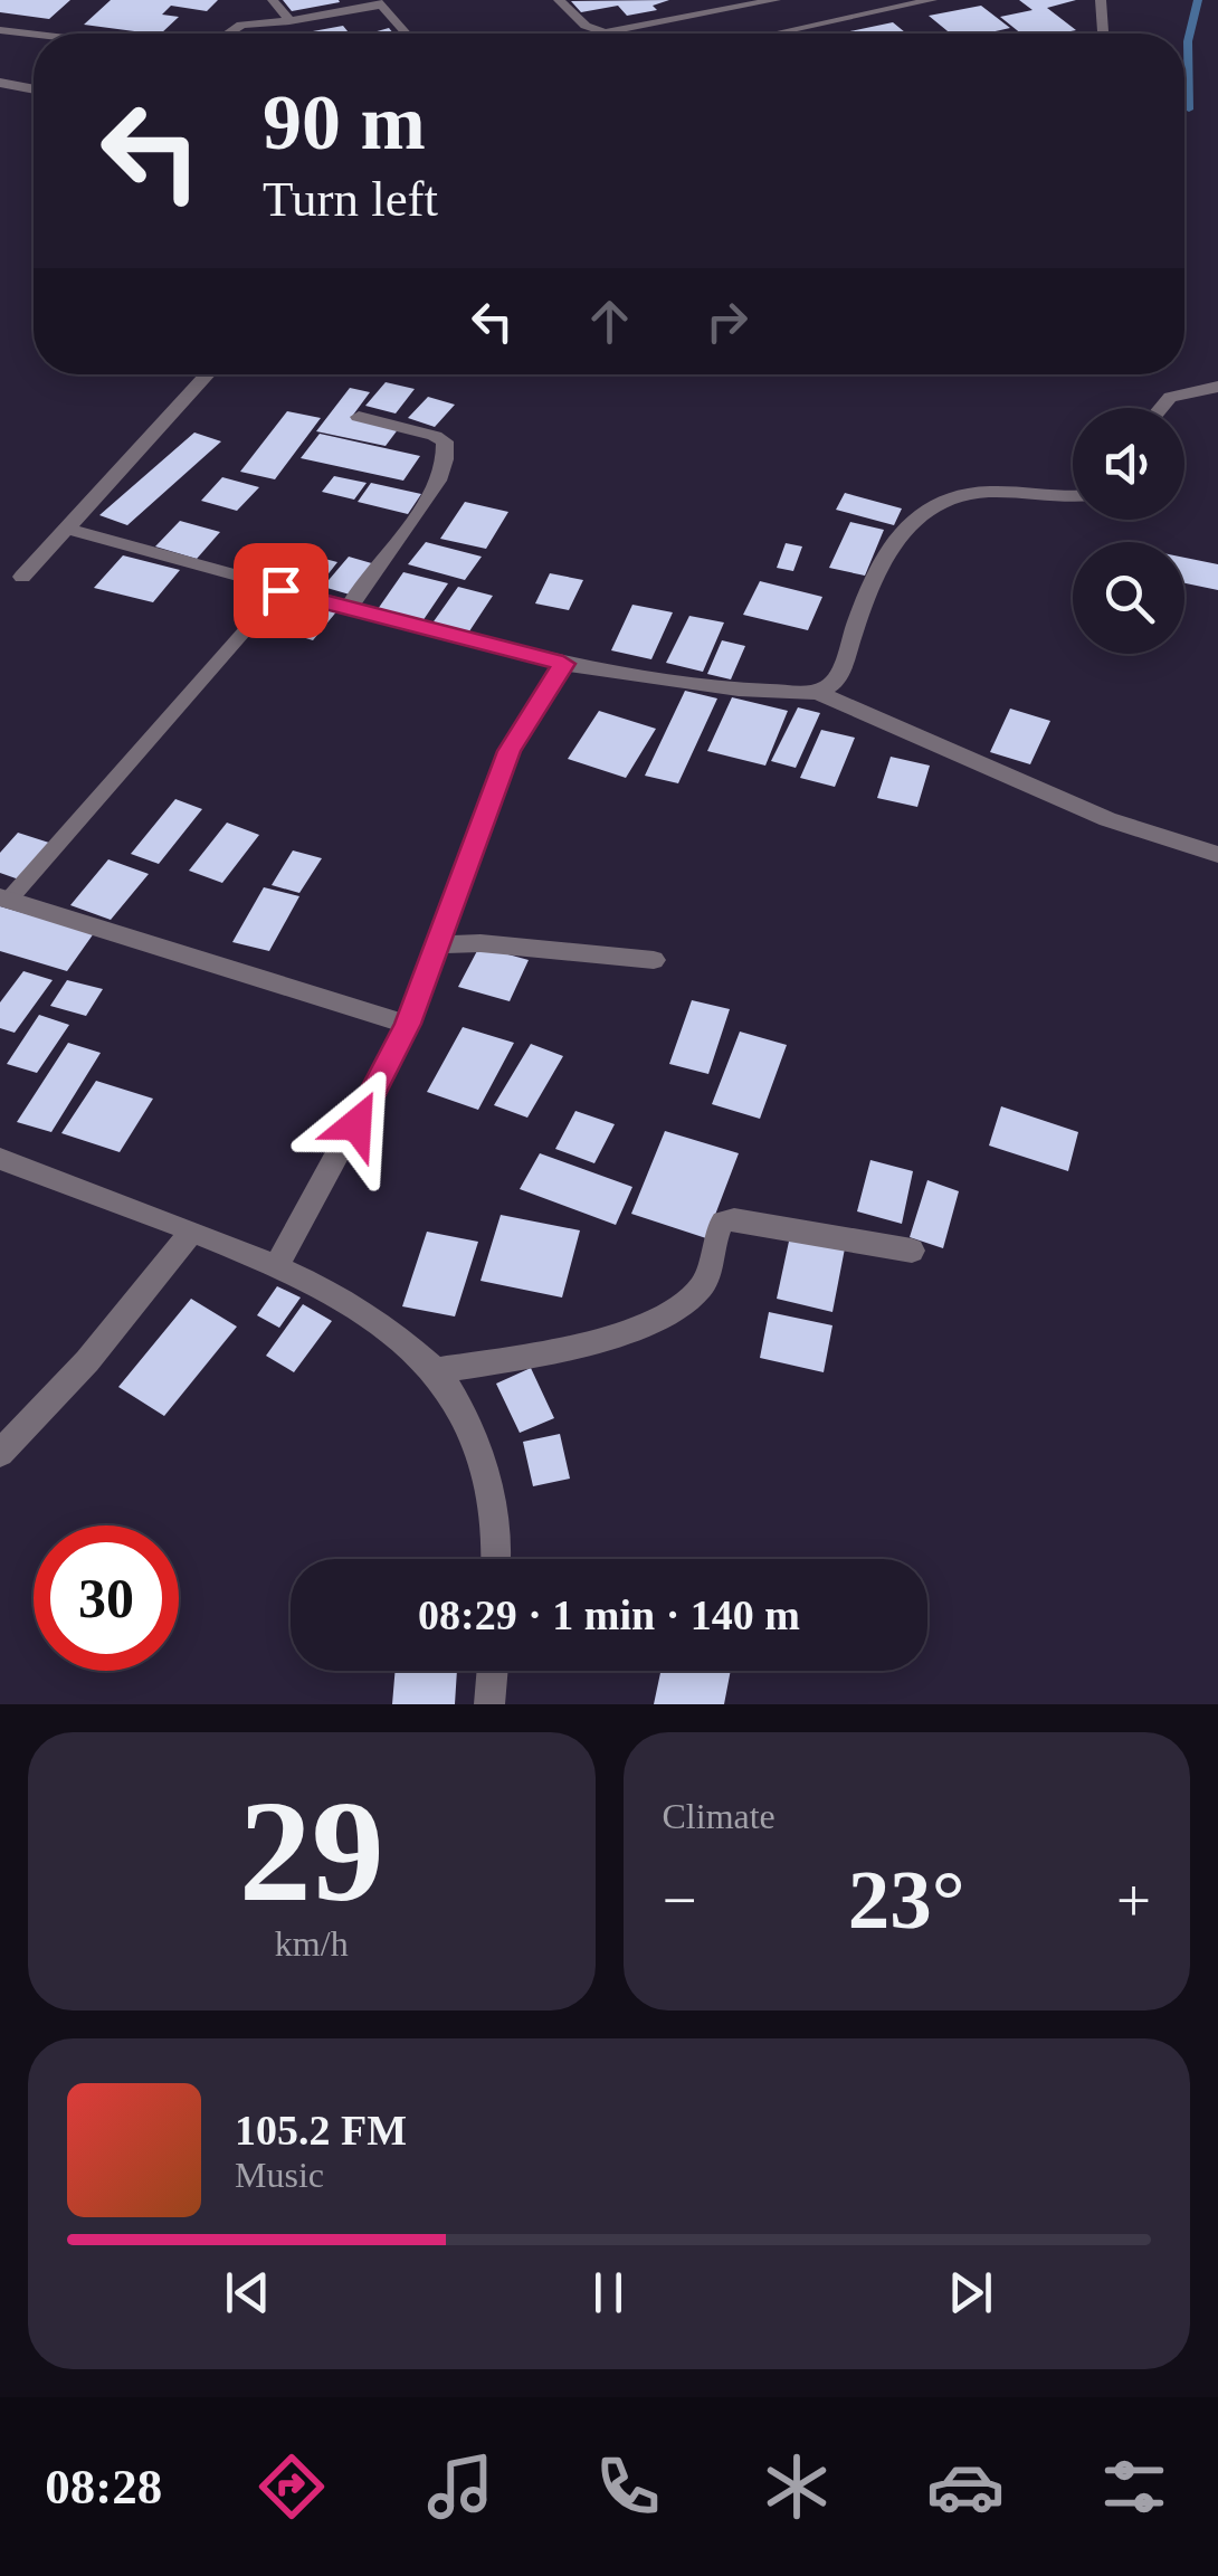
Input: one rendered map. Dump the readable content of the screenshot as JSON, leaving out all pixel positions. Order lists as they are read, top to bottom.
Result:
{
  "page": {
    "turn": ["90 m", "Turn left"],
    "limit": "30",
    "trip": "08:29 · 1 min · 140 m",
    "tile": [
      ["29", "km/h"],
      "Climate"
    ],
    "heat": ["−", "23°", "+"],
    "song": ["105.2 FM", "Music"],
    "tabs": "08:28"
  }
}
